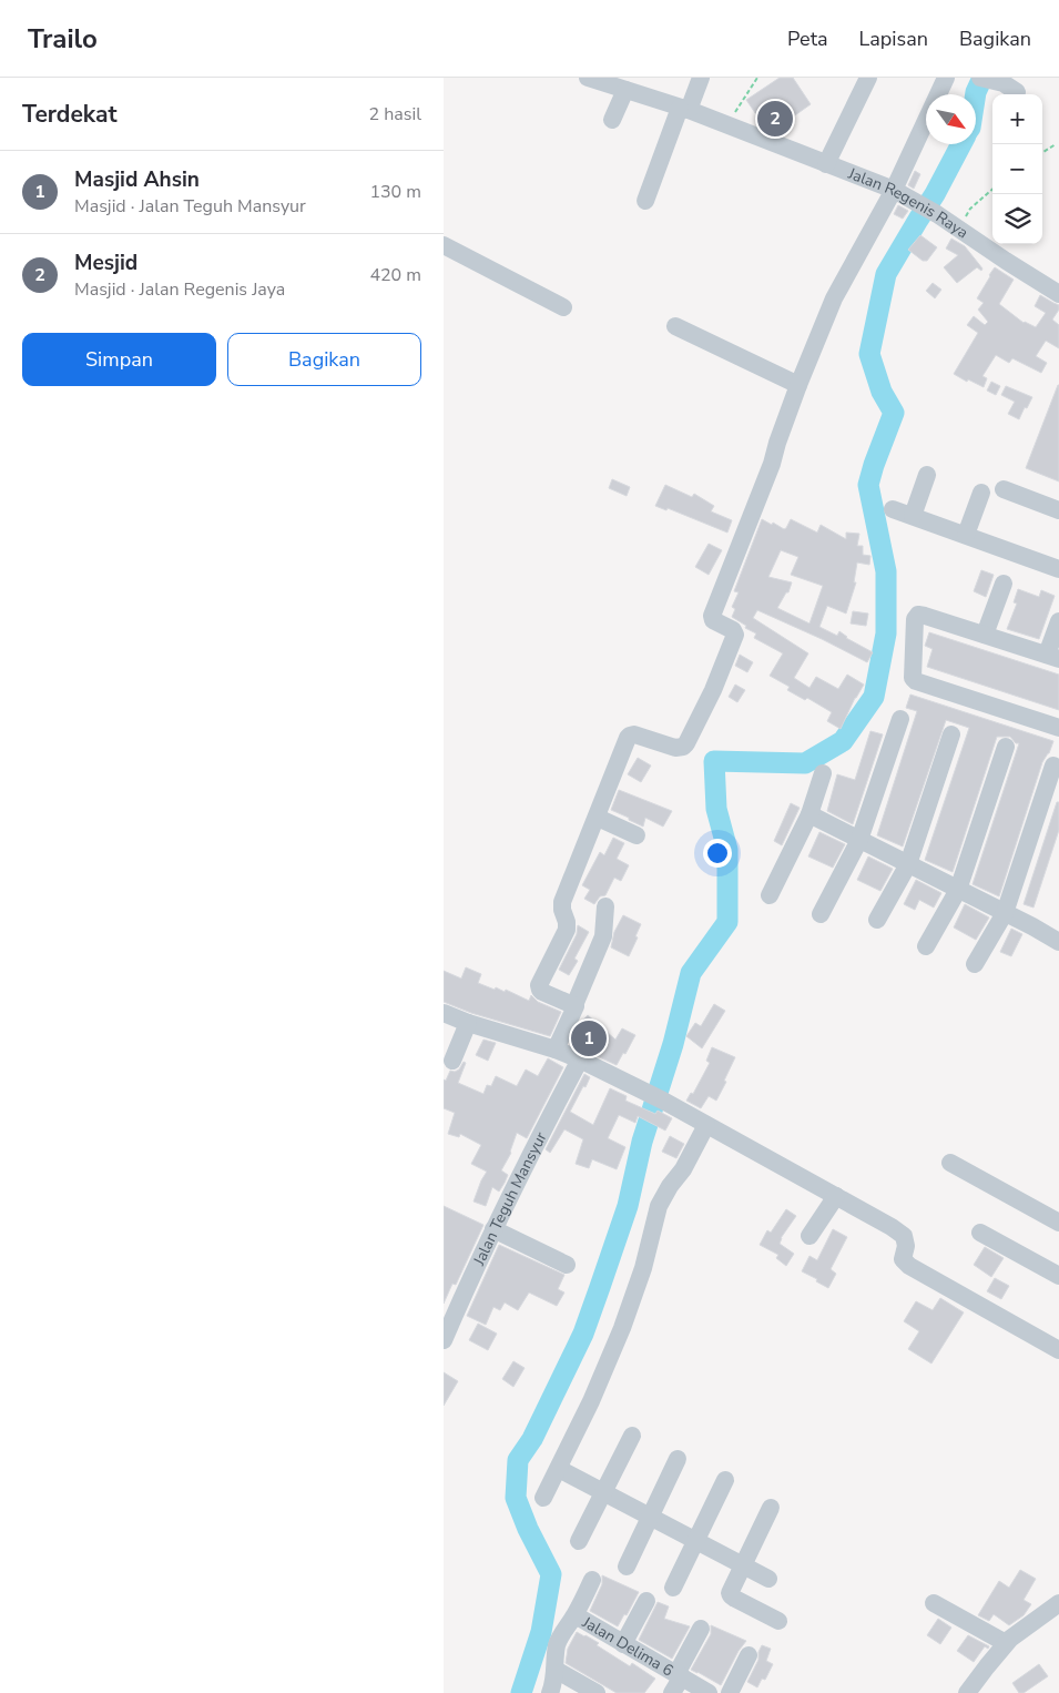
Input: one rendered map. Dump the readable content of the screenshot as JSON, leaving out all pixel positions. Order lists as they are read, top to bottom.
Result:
{
  "streets": {
    "street": ["Jalan Regenis Raya", "Jalan Teguh Mansyur", "Jalan Delima 6"]
  },
  "north": "bottom right",
  "page": {
    "header": "Trailo",
    "nav": ["Peta", "Lapisan", "Bagikan"],
    "heading": ["Terdekat", "2 hasil"],
    "map_buttons": ["+", "−"],
    "pins": ["2", "1"],
    "list": [
      {
        "mark": "1",
        "name": "Masjid Ahsin",
        "note": "Masjid · Jalan Teguh Mansyur",
        "value": "130 m"
      },
      {
        "mark": "2",
        "name": "Mesjid",
        "note": "Masjid · Jalan Regenis Jaya",
        "value": "420 m"
      }
    ],
    "buttons": ["Simpan", "Bagikan"]
  }
}
